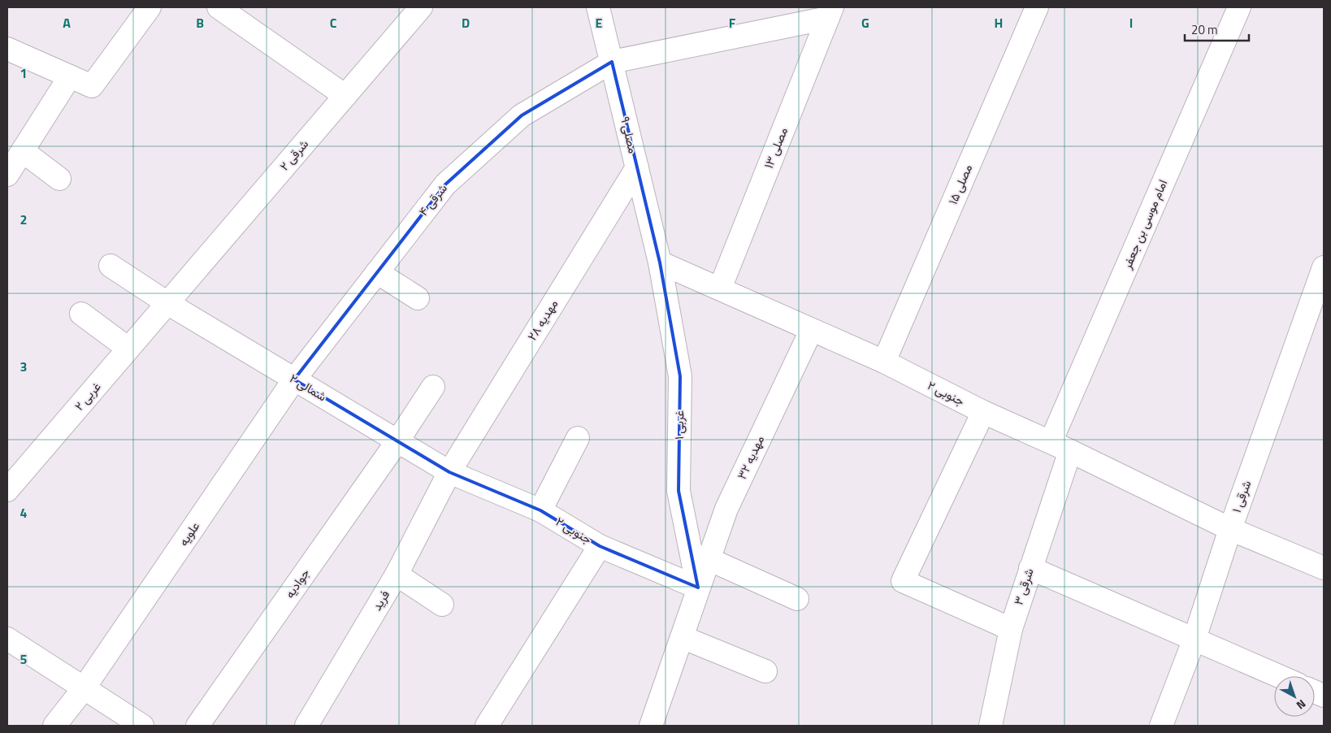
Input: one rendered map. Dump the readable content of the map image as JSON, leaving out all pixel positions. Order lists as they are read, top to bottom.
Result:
{
  "streets": {
    "street": [
      "مصلی ۹",
      "مصلی ۱۳",
      "۲ شرقی",
      "مصلی ۱۵",
      "۴ شرقی",
      "امام موسی بن جعفر",
      "مهدیه ۲۸",
      "۲ شمالی",
      "جنوبی ۲",
      "۲ غربی",
      "۱ غربی",
      "مهدیه ۳۲",
      "شرقی ۱",
      "۲ جنوبی",
      "علویه",
      "جوادیه",
      "شرقی ۳",
      "فرید"
    ]
  },
  "crossings": [
    ["مصلی ۹", "۴ شرقی"],
    ["مصلی ۹", "مهدیه ۲۸"],
    ["مصلی ۹", "جنوبی ۲"],
    ["مصلی ۹", "۱ غربی"],
    ["مصلی ۱۳", "جنوبی ۲"],
    ["۲ شرقی", "۲ شمالی"],
    ["۲ شرقی", "۲ غربی"],
    ["مصلی ۱۵", "جنوبی ۲"],
    ["۴ شرقی", "۲ شمالی"],
    ["۴ شرقی", "علویه"],
    ["امام موسی بن جعفر", "جنوبی ۲"],
    ["امام موسی بن جعفر", "شرقی ۳"],
    ["مهدیه ۲۸", "۲ شمالی"],
    ["مهدیه ۲۸", "۲ جنوبی"],
    ["مهدیه ۲۸", "فرید"],
    ["۲ شمالی", "۲ غربی"],
    ["۲ شمالی", "۲ جنوبی"],
    ["۲ شمالی", "علویه"],
    ["۲ شمالی", "جوادیه"],
    ["۲ شمالی", "فرید"],
    ["جنوبی ۲", "۱ غربی"],
    ["جنوبی ۲", "مهدیه ۳۲"],
    ["جنوبی ۲", "شرقی ۱"],
    ["جنوبی ۲", "شرقی ۳"],
    ["۱ غربی", "مهدیه ۳۲"],
    ["۱ غربی", "۲ جنوبی"],
    ["مهدیه ۳۲", "۲ جنوبی"],
    ["۲ جنوبی", "فرید"]
  ],
  "scale_bar": "20 m",
  "north": "bottom right",
  "grid": {
    "columns": [
      "A",
      "B",
      "C",
      "D",
      "E",
      "F",
      "G",
      "H",
      "I"
    ],
    "rows": [
      "1",
      "2",
      "3",
      "4",
      "5"
    ]
  }
}
